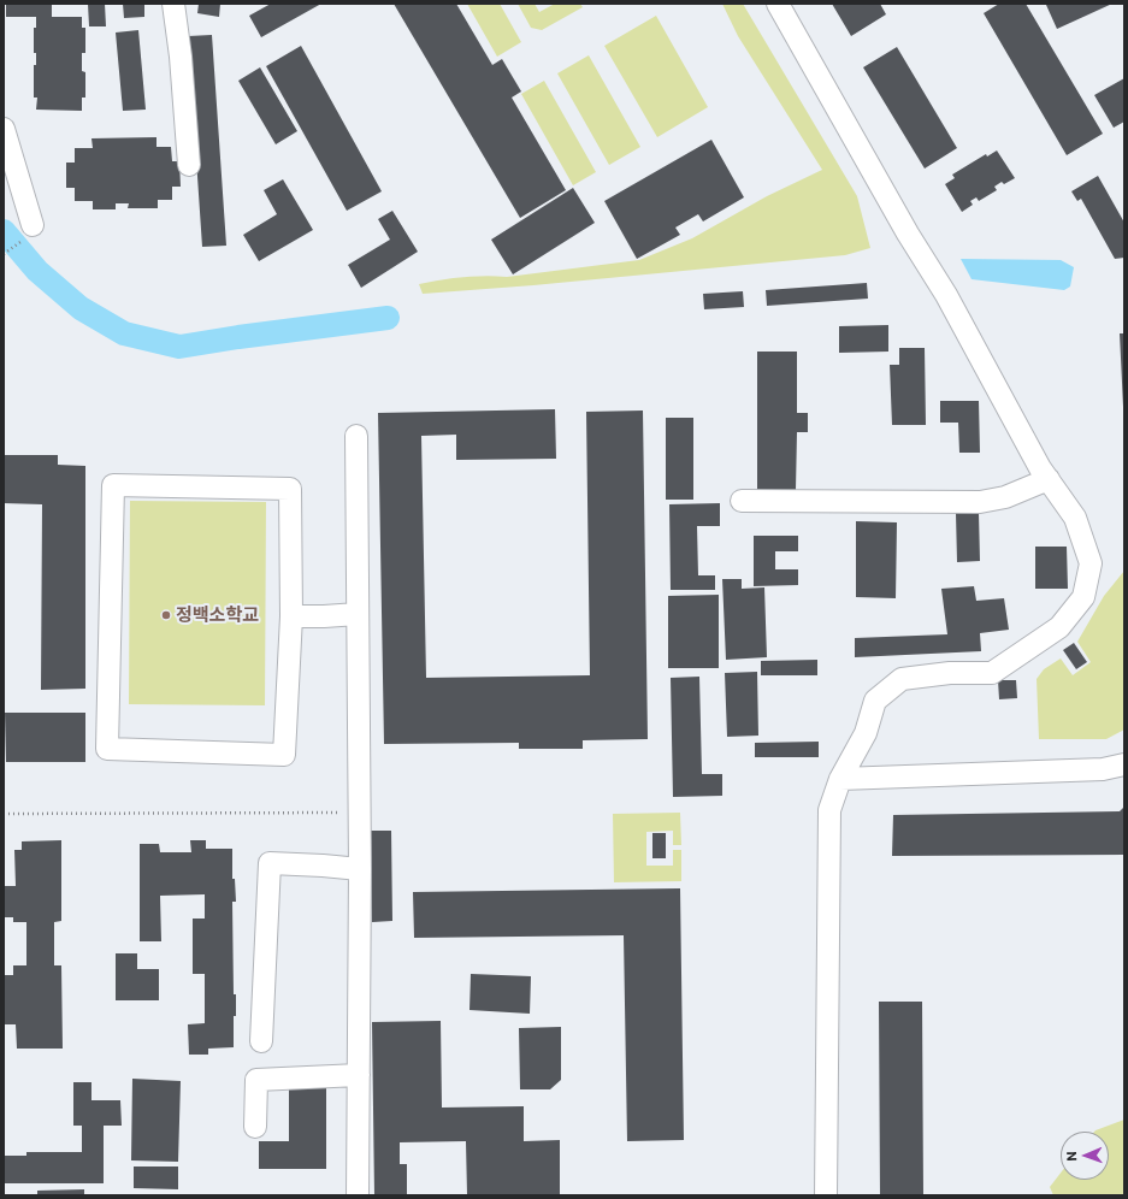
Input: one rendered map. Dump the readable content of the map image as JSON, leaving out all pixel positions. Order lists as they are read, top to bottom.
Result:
{
  "places": ["정백소학교"],
  "north": "left"
}
